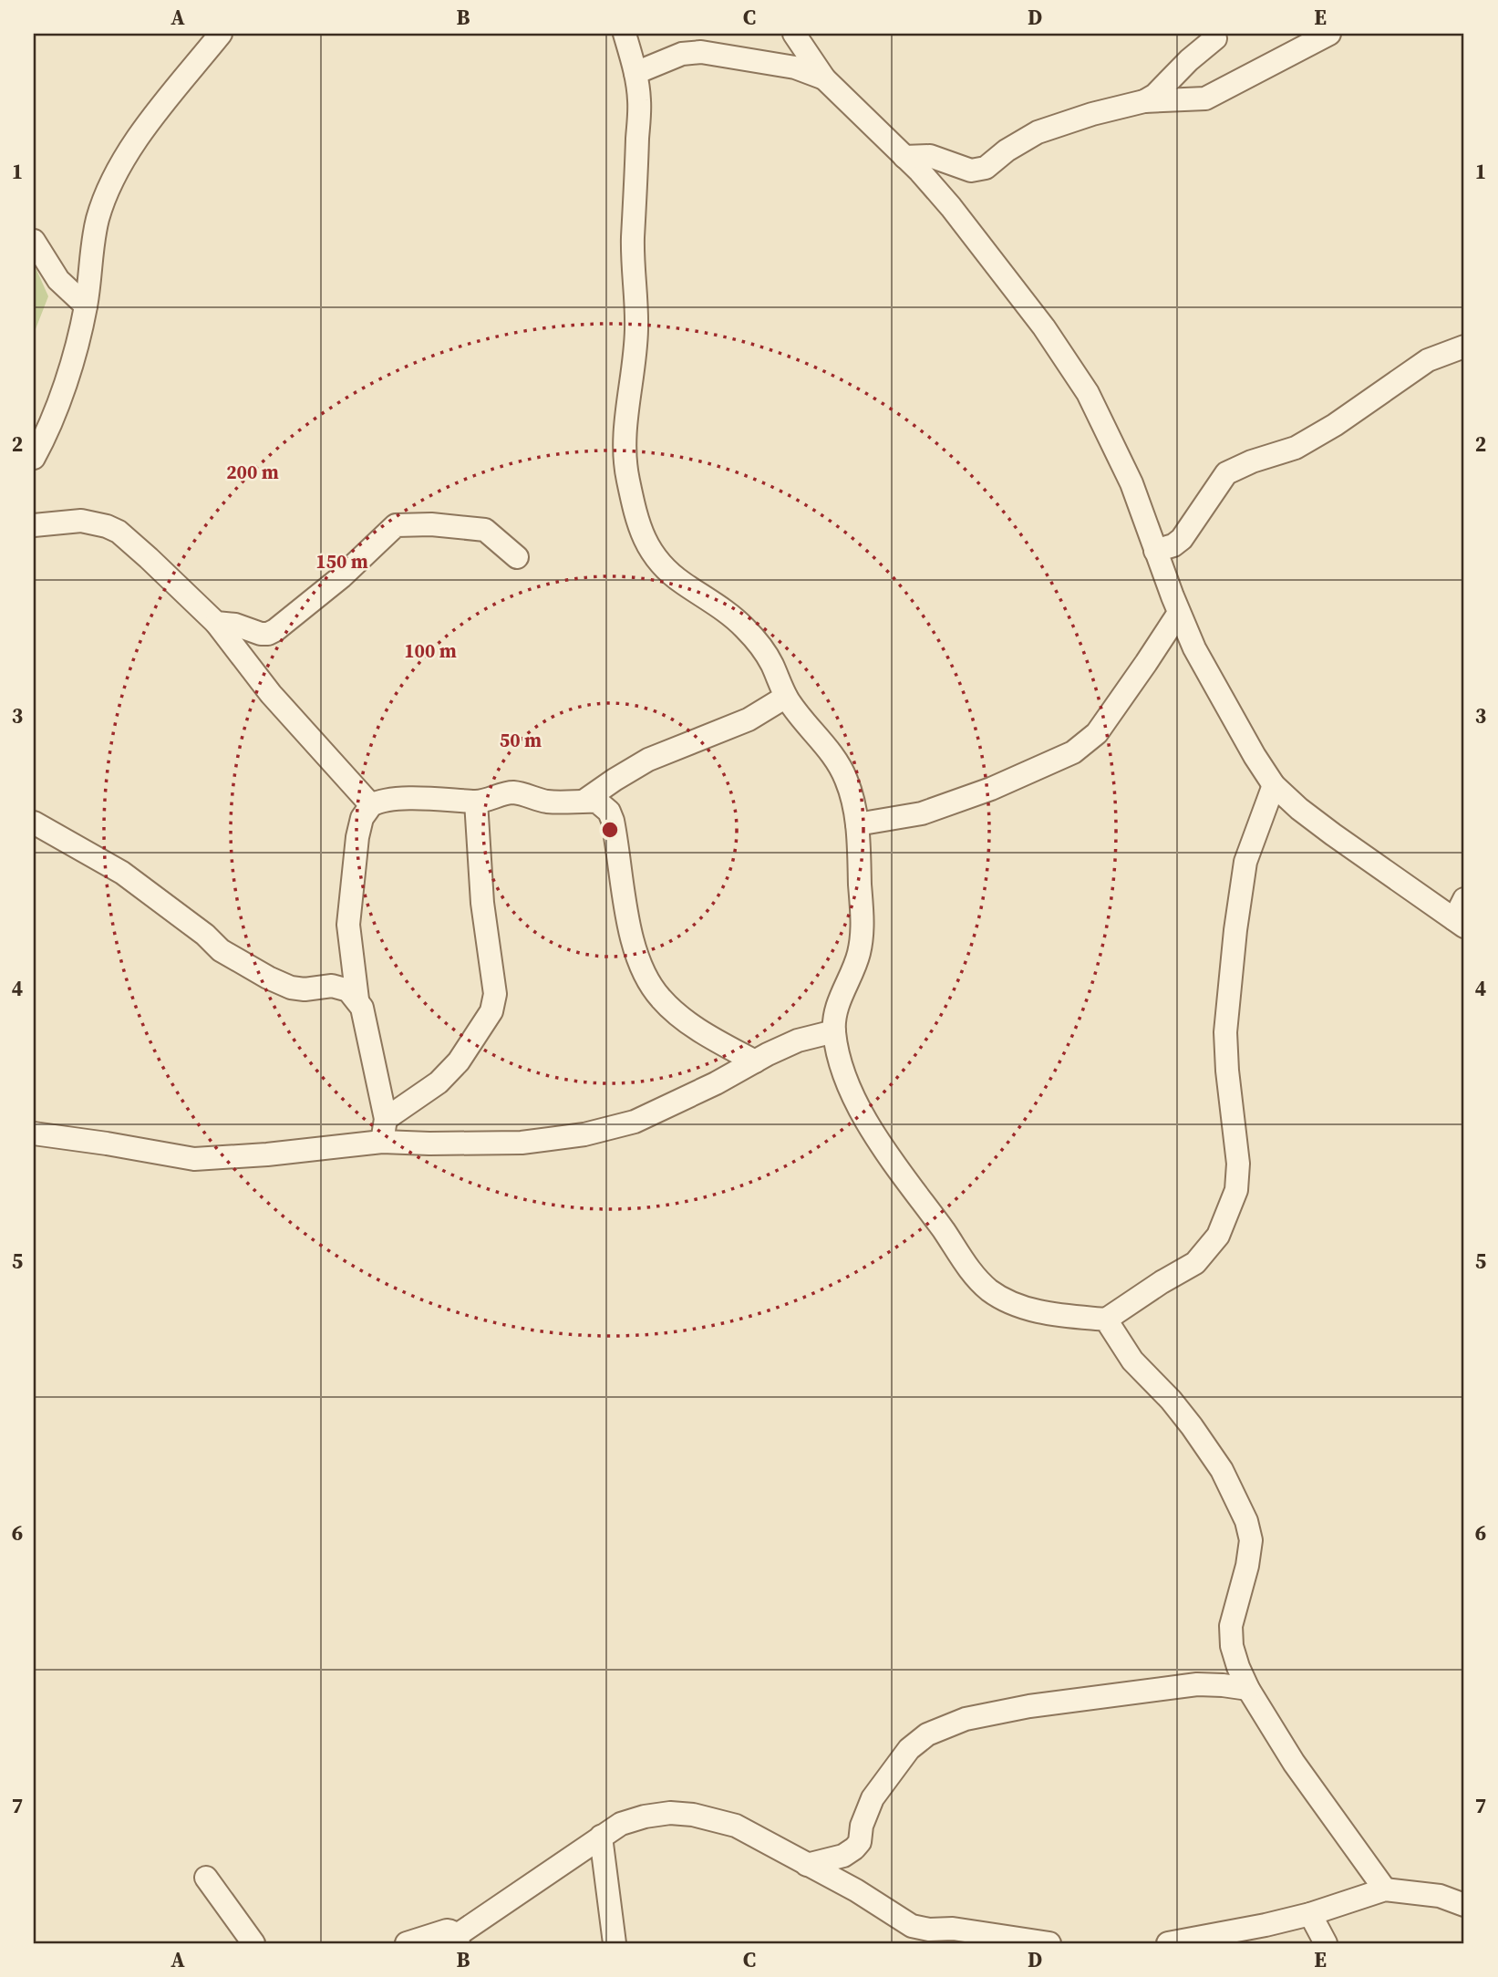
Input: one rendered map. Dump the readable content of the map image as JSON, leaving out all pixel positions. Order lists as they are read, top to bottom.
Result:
{
  "grid": {
    "columns": [
      "A",
      "B",
      "C",
      "D",
      "E"
    ],
    "rows": [
      "1",
      "2",
      "3",
      "4",
      "5",
      "6",
      "7"
    ]
  },
  "rings": [
    "200 m",
    "150 m",
    "100 m",
    "50 m"
  ]
}
